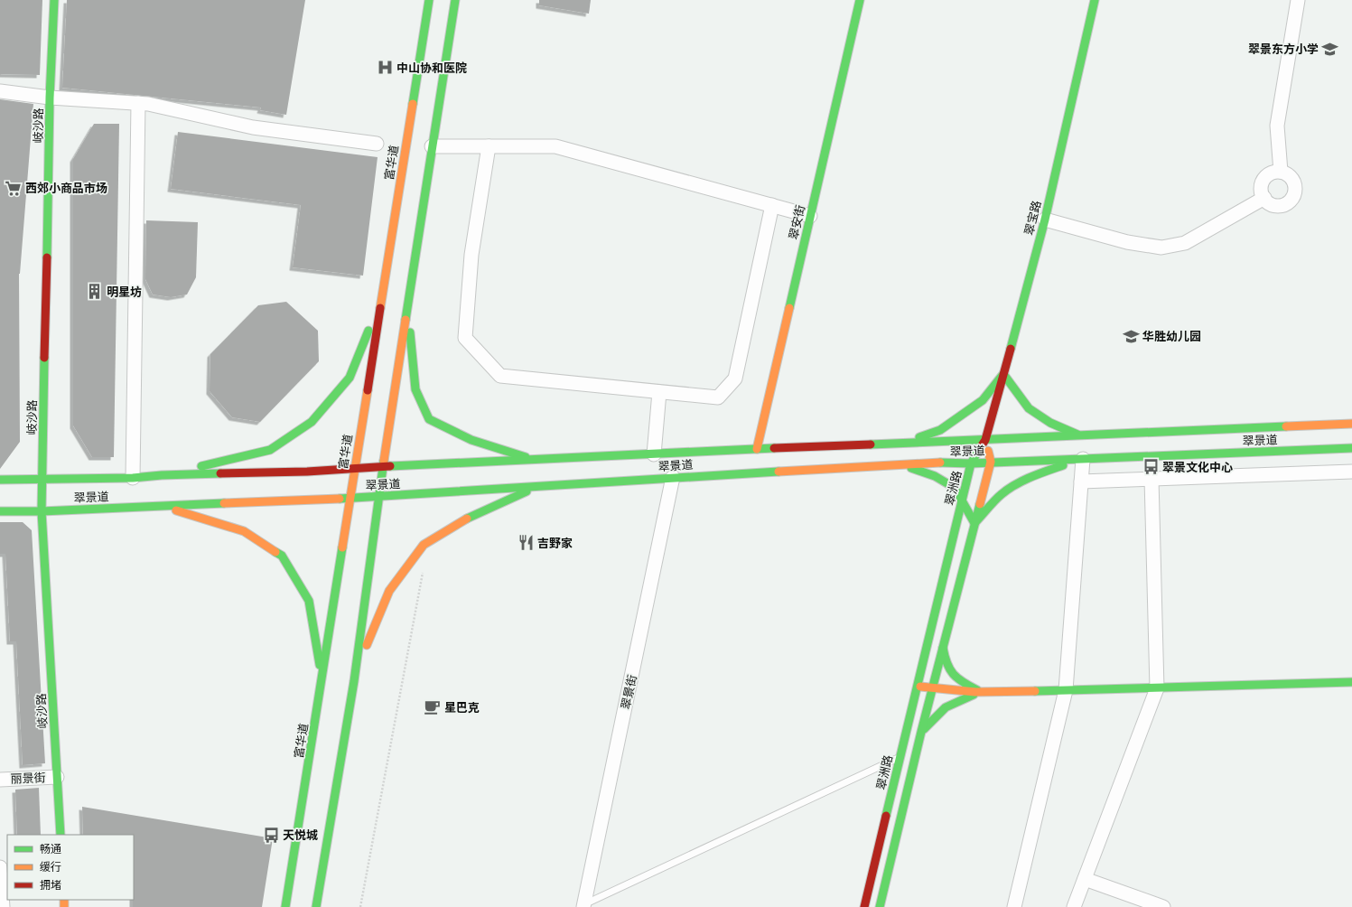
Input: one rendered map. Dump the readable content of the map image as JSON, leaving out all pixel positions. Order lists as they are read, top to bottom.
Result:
{
  "streets": {
    "main road": [
      "岐沙路",
      "富华道",
      "翠宝路",
      "翠安街",
      "翠景道",
      "翠洲路"
    ],
    "street": ["翠景街", "丽景街"]
  },
  "crossings": [
    ["岐沙路", "翠景道"],
    ["岐沙路", "丽景街"],
    ["富华道", "翠景道"],
    ["翠宝路", "翠景道"],
    ["翠宝路", "翠洲路"],
    ["翠安街", "翠景道"],
    ["翠景道", "翠洲路"],
    ["翠景道", "翠景街"]
  ],
  "places": {
    "school or university": ["翠景东方小学", "华胜幼儿园"],
    "hospital": ["中山协和医院"],
    "supermarket": ["西郊小商品市场"],
    "building": ["明星坊"],
    "bus stop": ["翠景文化中心", "天悦城"],
    "restaurant": ["吉野家"],
    "cafe": ["星巴克"]
  },
  "legend": ["畅通", "缓行", "拥堵"]
}
